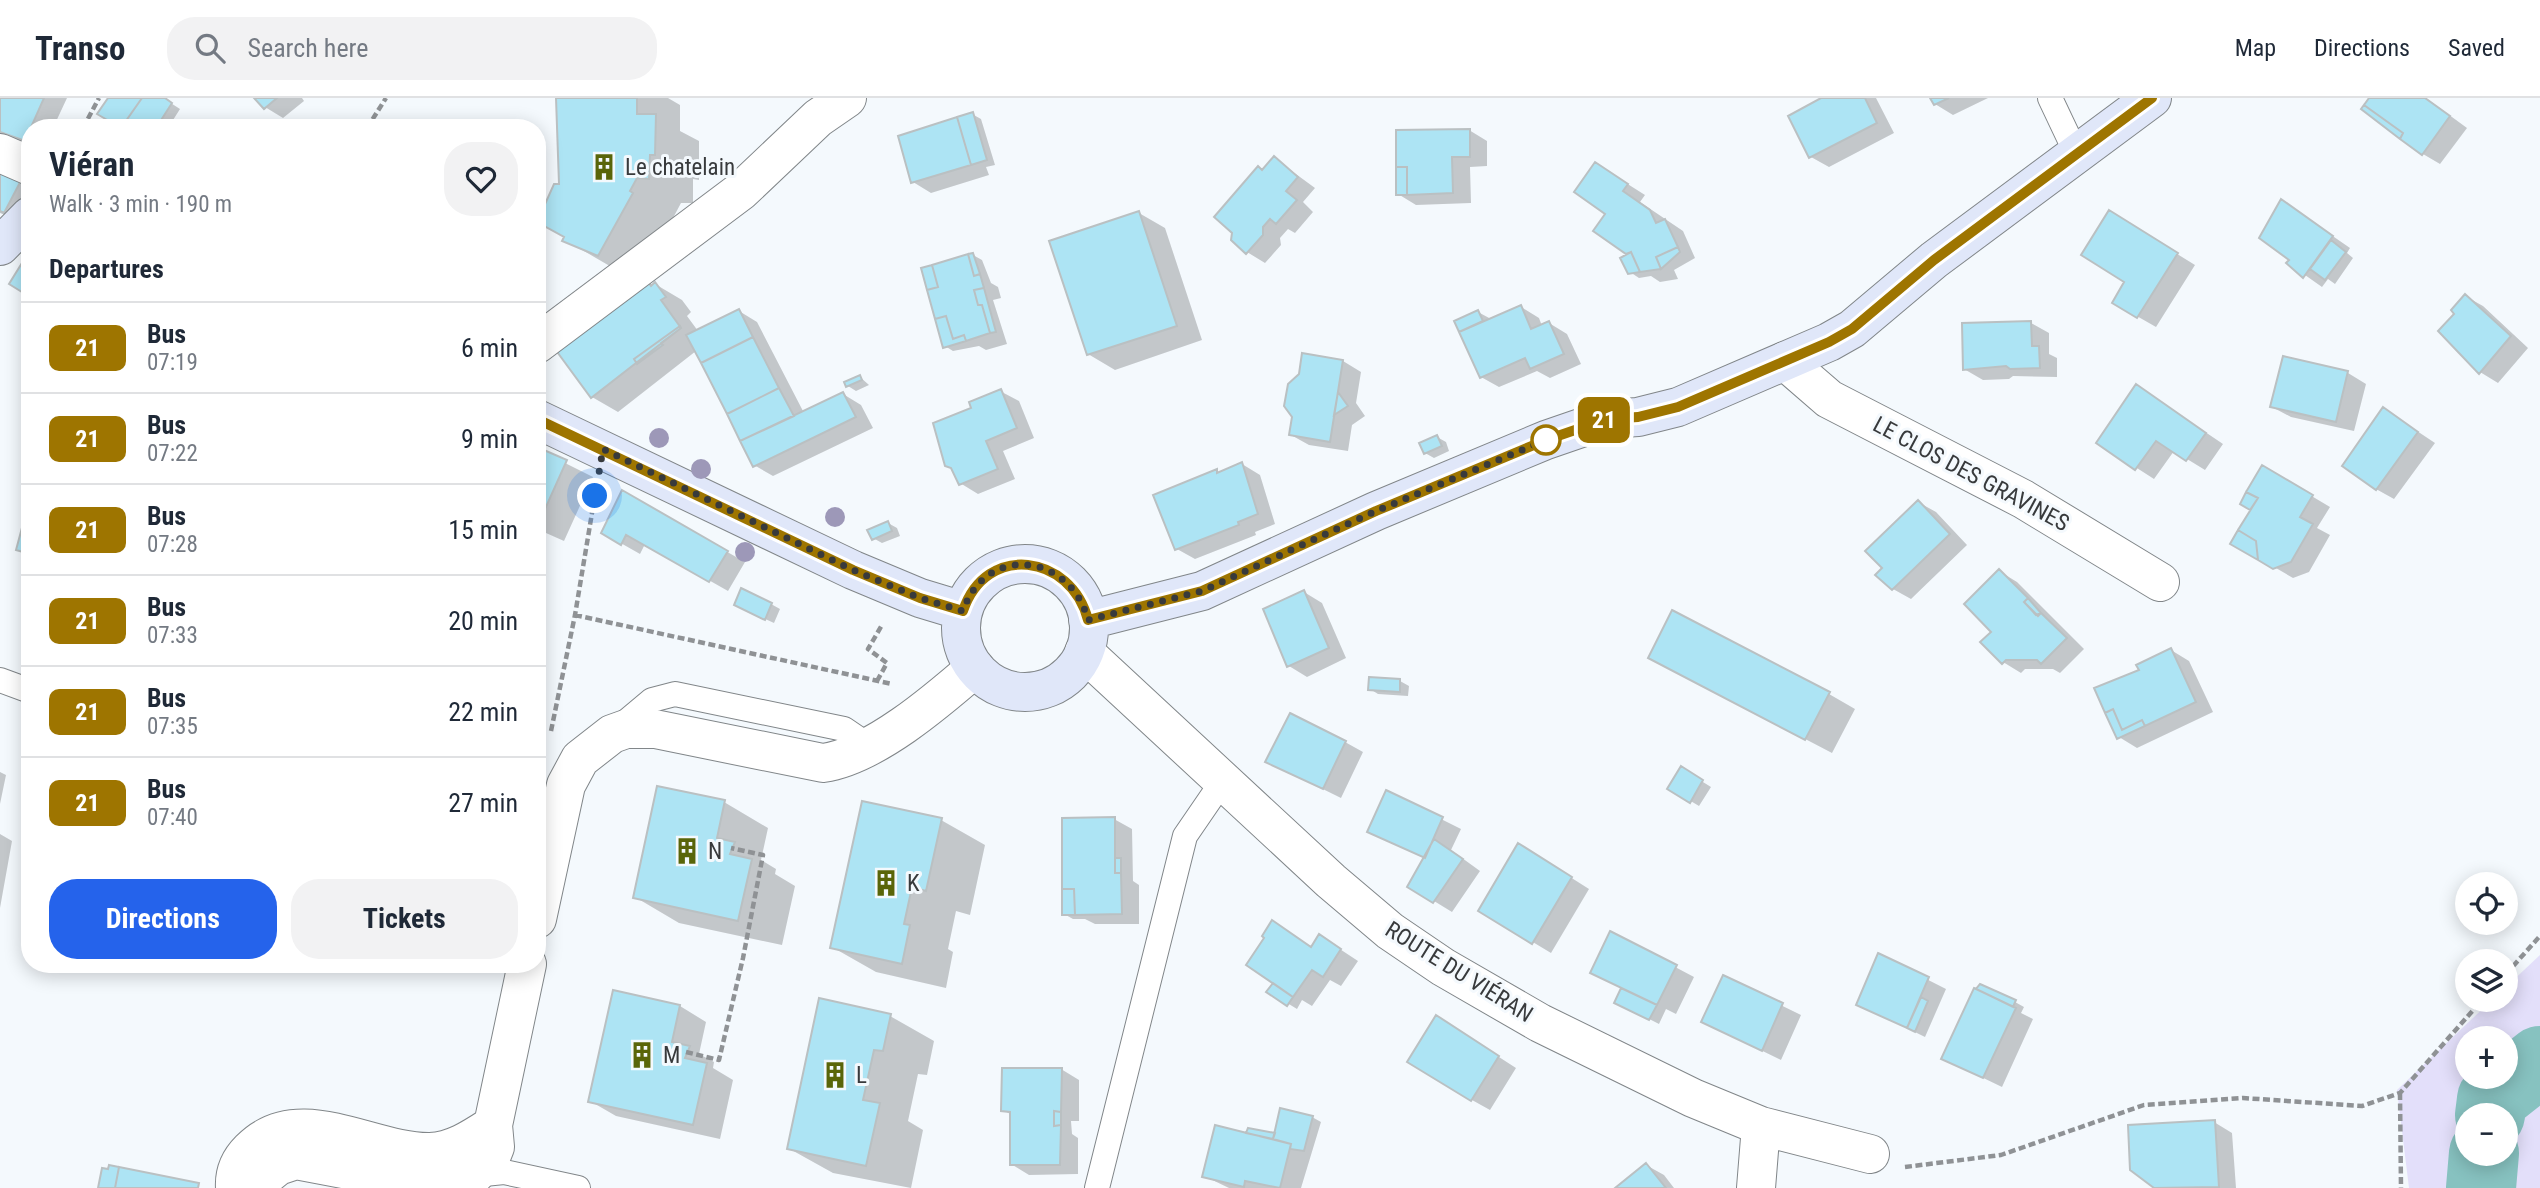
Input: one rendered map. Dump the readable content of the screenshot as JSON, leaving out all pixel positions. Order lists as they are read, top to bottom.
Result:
{
  "streets": {
    "street": ["LE CLOS DES GRAVINES", "ROUTE DU VIÉRAN"]
  },
  "places": {
    "building": [
      "Le chatelain",
      "N",
      "K",
      "M",
      "L"
    ]
  },
  "lines": ["bus line 21"],
  "page": {
    "header": "Transo",
    "search": "Search here",
    "nav": ["Map", "Directions", "Saved"],
    "on_map": "21",
    "heading": [
      ["Viéran", "Walk · 3 min · 190 m"],
      "Departures"
    ],
    "list": [
      {
        "mark": "21",
        "name": "Bus",
        "note": "07:19",
        "value": "6 min"
      },
      {
        "mark": "21",
        "name": "Bus",
        "note": "07:22",
        "value": "9 min"
      },
      {
        "mark": "21",
        "name": "Bus",
        "note": "07:28",
        "value": "15 min"
      },
      {
        "mark": "21",
        "name": "Bus",
        "note": "07:33",
        "value": "20 min"
      },
      {
        "mark": "21",
        "name": "Bus",
        "note": "07:35",
        "value": "22 min"
      },
      {
        "mark": "21",
        "name": "Bus",
        "note": "07:40",
        "value": "27 min"
      }
    ],
    "buttons": ["Directions", "Tickets"],
    "map_buttons": ["+", "−"]
  }
}
